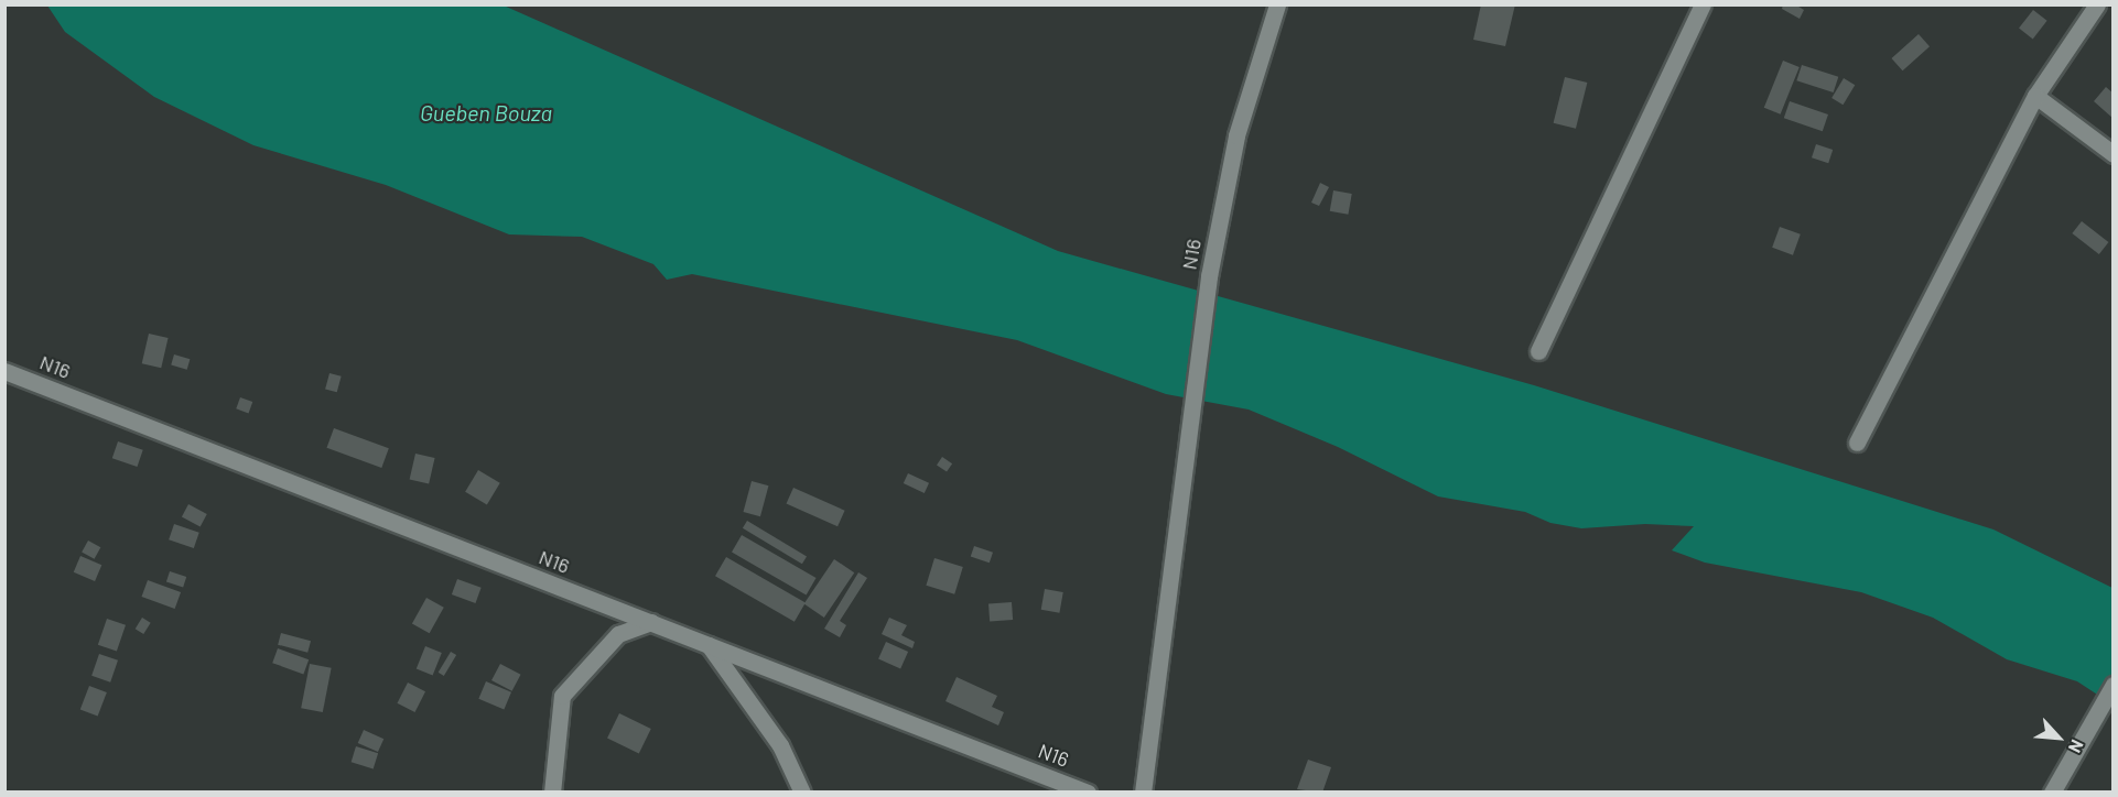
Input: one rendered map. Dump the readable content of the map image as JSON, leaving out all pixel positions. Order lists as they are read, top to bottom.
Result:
{
  "streets": {
    "street": ["N16"]
  },
  "water": ["Gueben Bouza"],
  "north": "bottom right"
}
